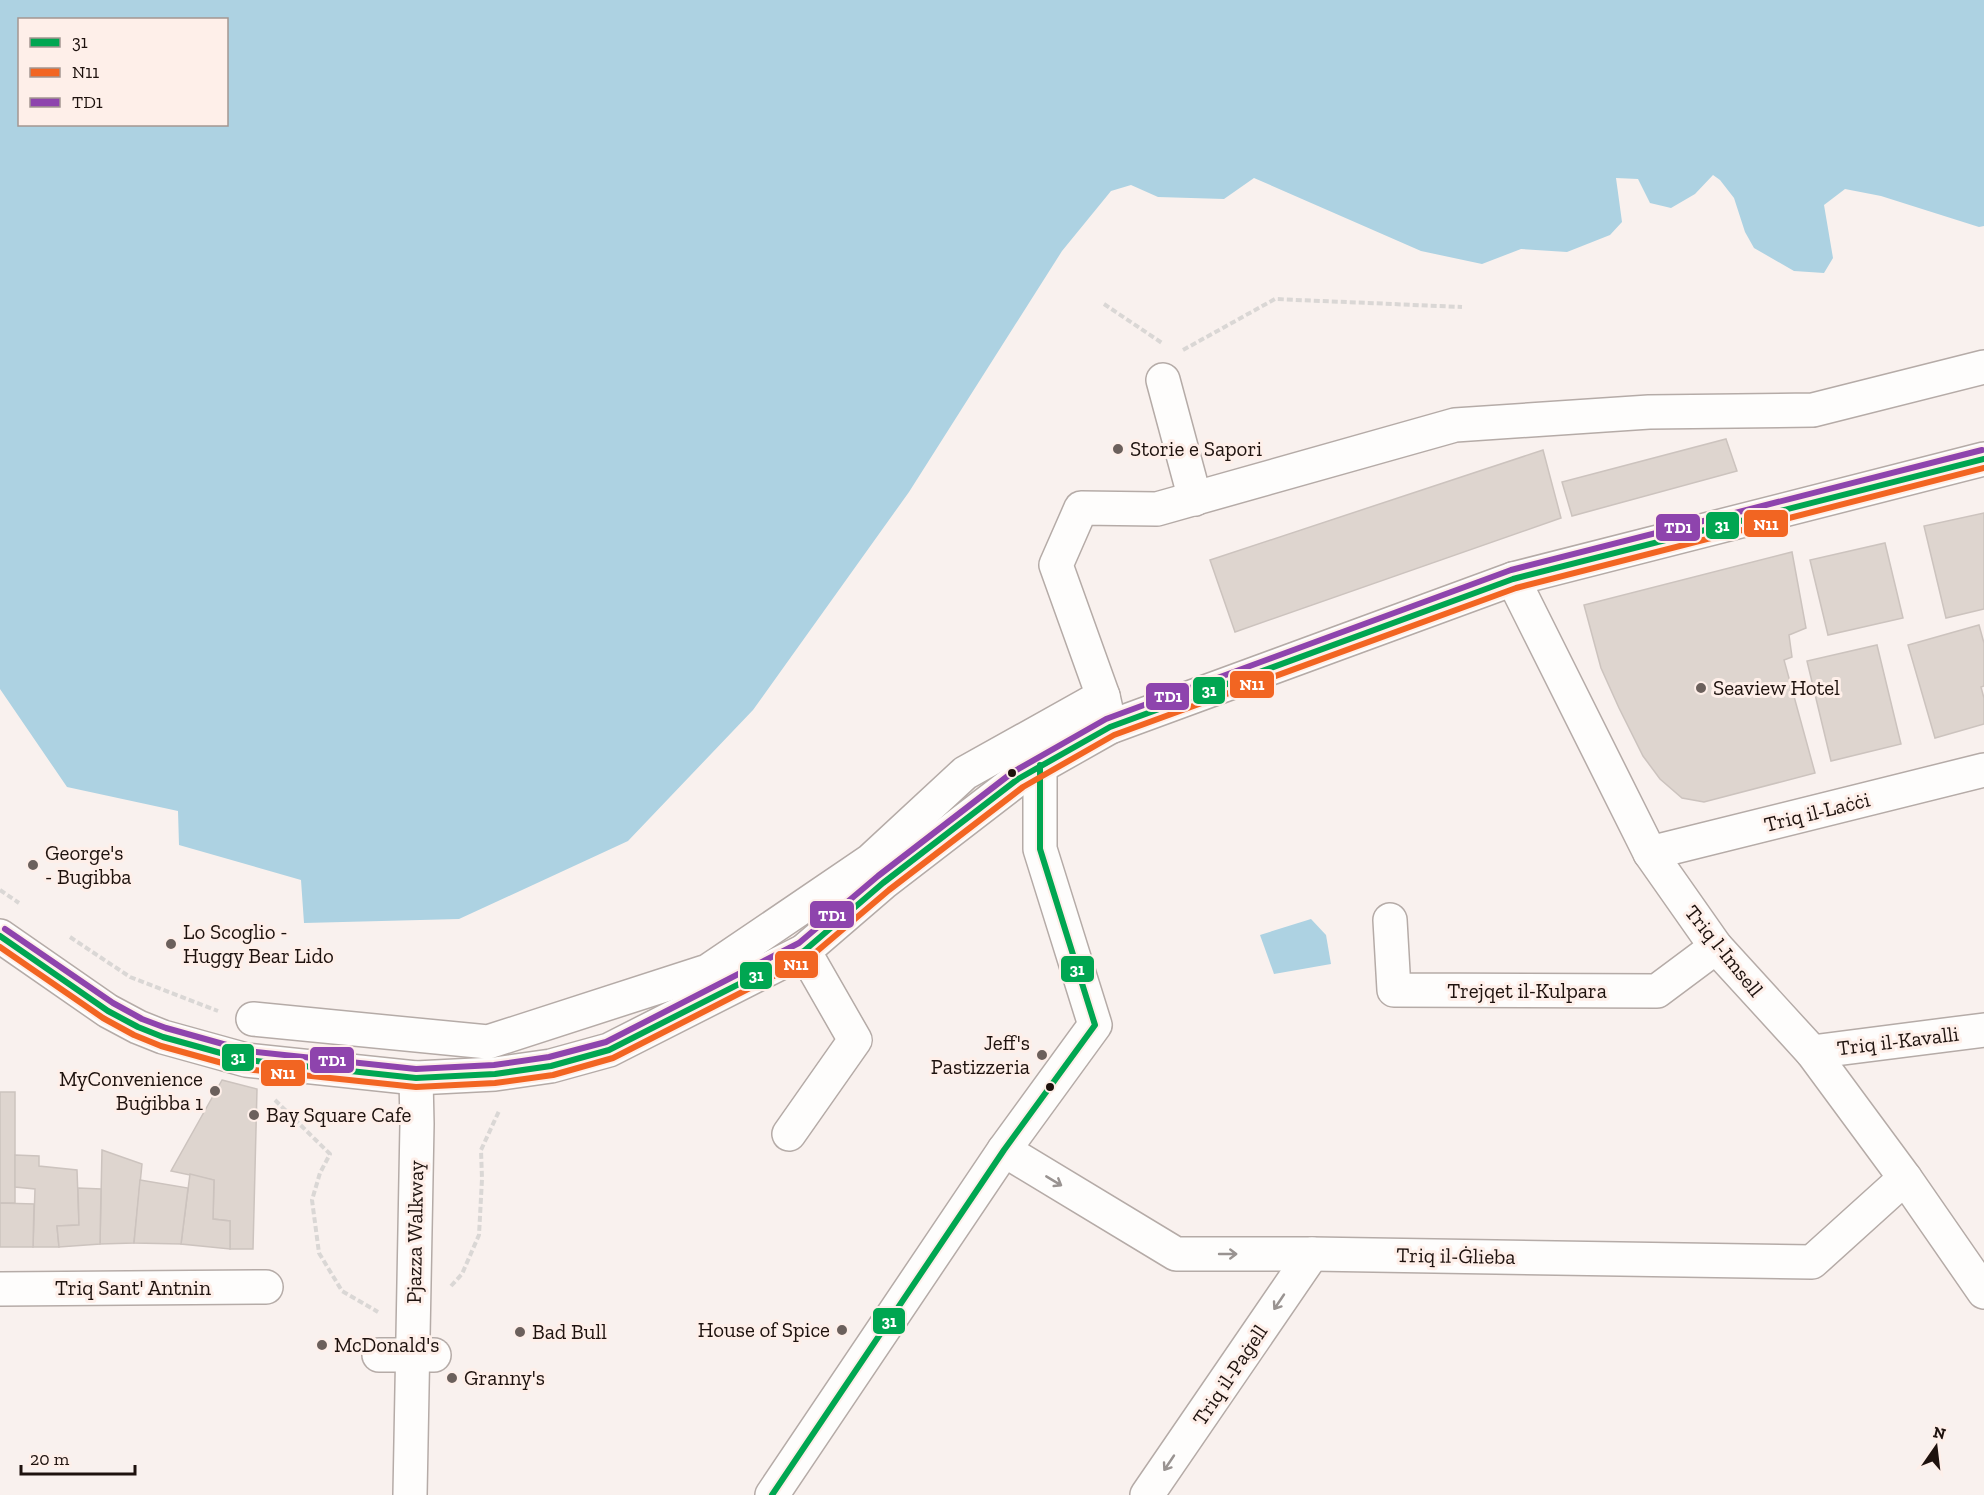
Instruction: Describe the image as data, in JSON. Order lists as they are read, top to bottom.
{
  "streets": {
    "street": [
      "Triq il-Laċċi",
      "Triq l-Imsell",
      "Trejqet il-Kulpara",
      "Triq il-Kavalli",
      "Pjazza Walkway",
      "Triq il-Ġlieba",
      "Triq Sant' Antnin",
      "Triq il-Paġell"
    ]
  },
  "crossings": [
    ["Triq il-Laċċi", "Triq l-Imsell"],
    ["Triq l-Imsell", "Trejqet il-Kulpara"],
    ["Triq l-Imsell", "Triq il-Kavalli"],
    ["Triq l-Imsell", "Triq il-Ġlieba"],
    ["Triq il-Ġlieba", "Triq il-Paġell"]
  ],
  "one_way": ["Triq il-Paġell"],
  "places": [
    "Storie e Sapori",
    "Seaview Hotel",
    "George's - Bugibba",
    "Lo Scoglio - Huggy Bear Lido",
    "Jeff's Pastizzeria",
    "MyConvenience Buġibba 1",
    "Bay Square Cafe",
    "House of Spice",
    "Bad Bull",
    "McDonald's",
    "Granny's"
  ],
  "lines": ["transit line TD1", "transit line 31", "transit line N11"],
  "legend": ["31", "N11", "TD1"],
  "scale_bar": "20 m",
  "north": "top"
}
